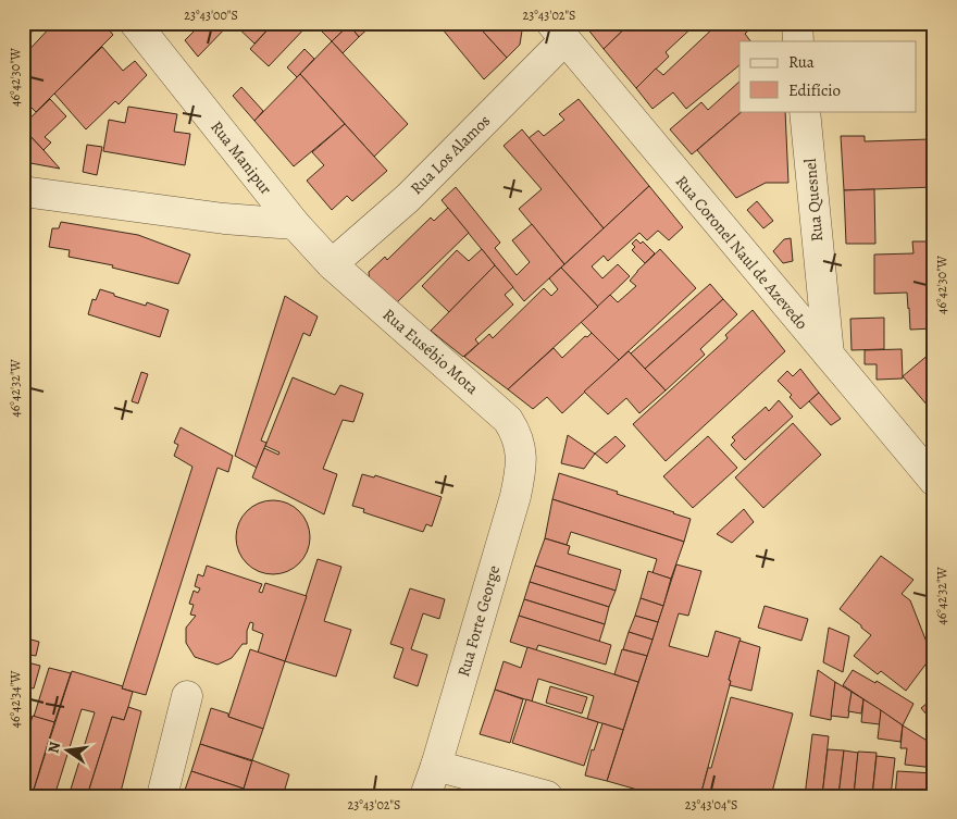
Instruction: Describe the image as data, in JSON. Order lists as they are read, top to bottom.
{
  "streets": {
    "street": [
      "Rua Los Alamos",
      "Rua Manipur",
      "Rua Quesnel",
      "Rua Coronel Naul de Azevedo",
      "Rua Eusébio Mota",
      "Rua Forte George"
    ]
  },
  "crossings": [
    ["Rua Los Alamos", "Rua Manipur"],
    ["Rua Los Alamos", "Rua Coronel Naul de Azevedo"],
    ["Rua Los Alamos", "Rua Eusébio Mota"],
    ["Rua Manipur", "Rua Eusébio Mota"],
    ["Rua Quesnel", "Rua Coronel Naul de Azevedo"],
    ["Rua Eusébio Mota", "Rua Forte George"]
  ],
  "legend": ["Rua", "Edifício"],
  "north": "left",
  "coordinates": [
    "23°43'00\"S",
    "23°43'02\"S",
    "46°42'30\"W",
    "46°42'32\"W",
    "46°42'34\"W",
    "23°43'04\"S"
  ]
}
